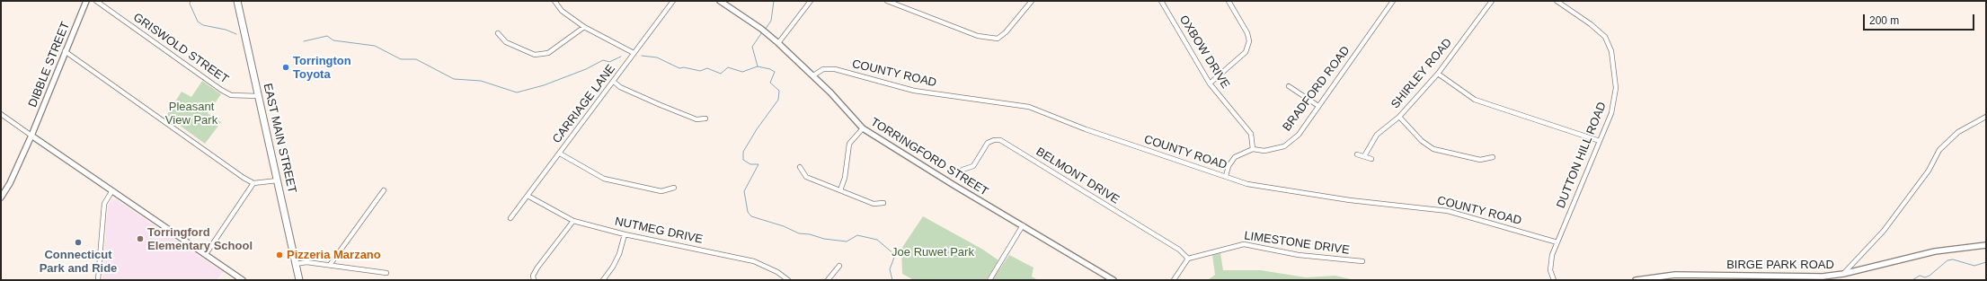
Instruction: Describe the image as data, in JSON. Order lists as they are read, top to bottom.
{
  "streets": {
    "highway": ["EAST MAIN STREET"],
    "main road": ["DIBBLE STREET", "TORRINGFORD STREET", "BIRGE PARK ROAD"],
    "street": [
      "GRISWOLD STREET",
      "OXBOW DRIVE",
      "COUNTY ROAD",
      "SHIRLEY ROAD",
      "BRADFORD ROAD",
      "CARRIAGE LANE",
      "DUTTON HILL ROAD",
      "BELMONT DRIVE",
      "NUTMEG DRIVE",
      "LIMESTONE DRIVE"
    ]
  },
  "crossings": [
    ["GRISWOLD STREET", "EAST MAIN STREET"],
    ["OXBOW DRIVE", "BRADFORD ROAD"],
    ["COUNTY ROAD", "BRADFORD ROAD"],
    ["COUNTY ROAD", "DUTTON HILL ROAD"],
    ["COUNTY ROAD", "TORRINGFORD STREET"],
    ["CARRIAGE LANE", "NUTMEG DRIVE"],
    ["BELMONT DRIVE", "LIMESTONE DRIVE"]
  ],
  "parks": ["Pleasant View Park", "Joe Ruwet Park"],
  "places": [
    "Torrington Toyota",
    "Torringford Elementary School",
    "Connecticut Park and Ride",
    "Pizzeria Marzano"
  ],
  "scale_bar": "200 m"
}
